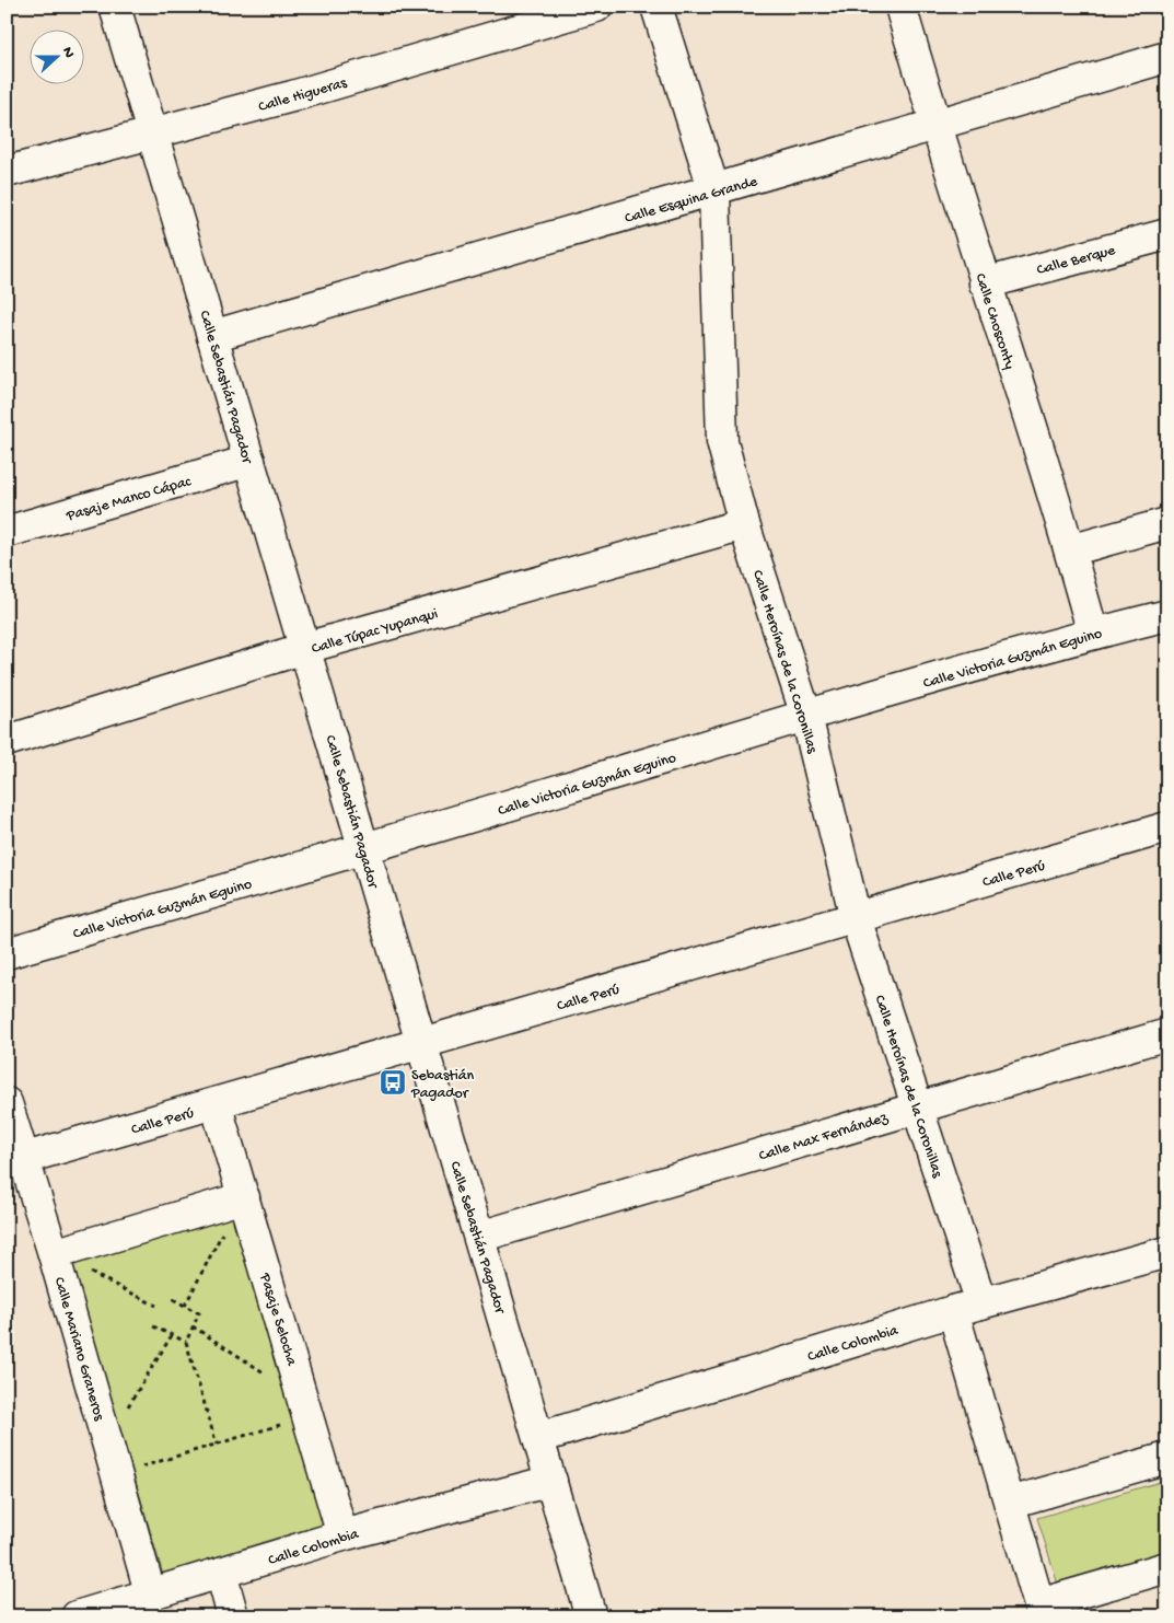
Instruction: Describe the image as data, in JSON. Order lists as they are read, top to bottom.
{
  "streets": {
    "street": [
      "Calle Higueras",
      "Calle Esquina Grande",
      "Calle Berque",
      "Calle Chosconty",
      "Calle Sebastián Pagador",
      "Pasaje Manco Cápac",
      "Calle Túpac Yupanqui",
      "Calle Victoria Guzmán Eguino",
      "Calle Heroínas de la Coronillas",
      "Calle Perú",
      "Calle Max Fernández",
      "Pasaje Selocha",
      "Calle Colombia",
      "Calle Mariano Graneros"
    ]
  },
  "crossings": [
    ["Calle Higueras", "Calle Sebastián Pagador"],
    ["Calle Esquina Grande", "Calle Chosconty"],
    ["Calle Esquina Grande", "Calle Sebastián Pagador"],
    ["Calle Esquina Grande", "Calle Heroínas de la Coronillas"],
    ["Calle Berque", "Calle Chosconty"],
    ["Calle Chosconty", "Calle Victoria Guzmán Eguino"],
    ["Calle Sebastián Pagador", "Pasaje Manco Cápac"],
    ["Calle Sebastián Pagador", "Calle Túpac Yupanqui"],
    ["Calle Sebastián Pagador", "Calle Victoria Guzmán Eguino"],
    ["Calle Sebastián Pagador", "Calle Perú"],
    ["Calle Sebastián Pagador", "Calle Max Fernández"],
    ["Calle Sebastián Pagador", "Calle Colombia"],
    ["Calle Túpac Yupanqui", "Calle Heroínas de la Coronillas"],
    ["Calle Victoria Guzmán Eguino", "Calle Heroínas de la Coronillas"],
    ["Calle Heroínas de la Coronillas", "Calle Perú"],
    ["Calle Heroínas de la Coronillas", "Calle Max Fernández"],
    ["Calle Heroínas de la Coronillas", "Calle Colombia"],
    ["Calle Perú", "Pasaje Selocha"],
    ["Calle Perú", "Calle Mariano Graneros"],
    ["Pasaje Selocha", "Calle Colombia"],
    ["Calle Colombia", "Calle Mariano Graneros"]
  ],
  "places": {
    "bus stop": ["Sebastián Pagador"]
  },
  "north": "right"
}
